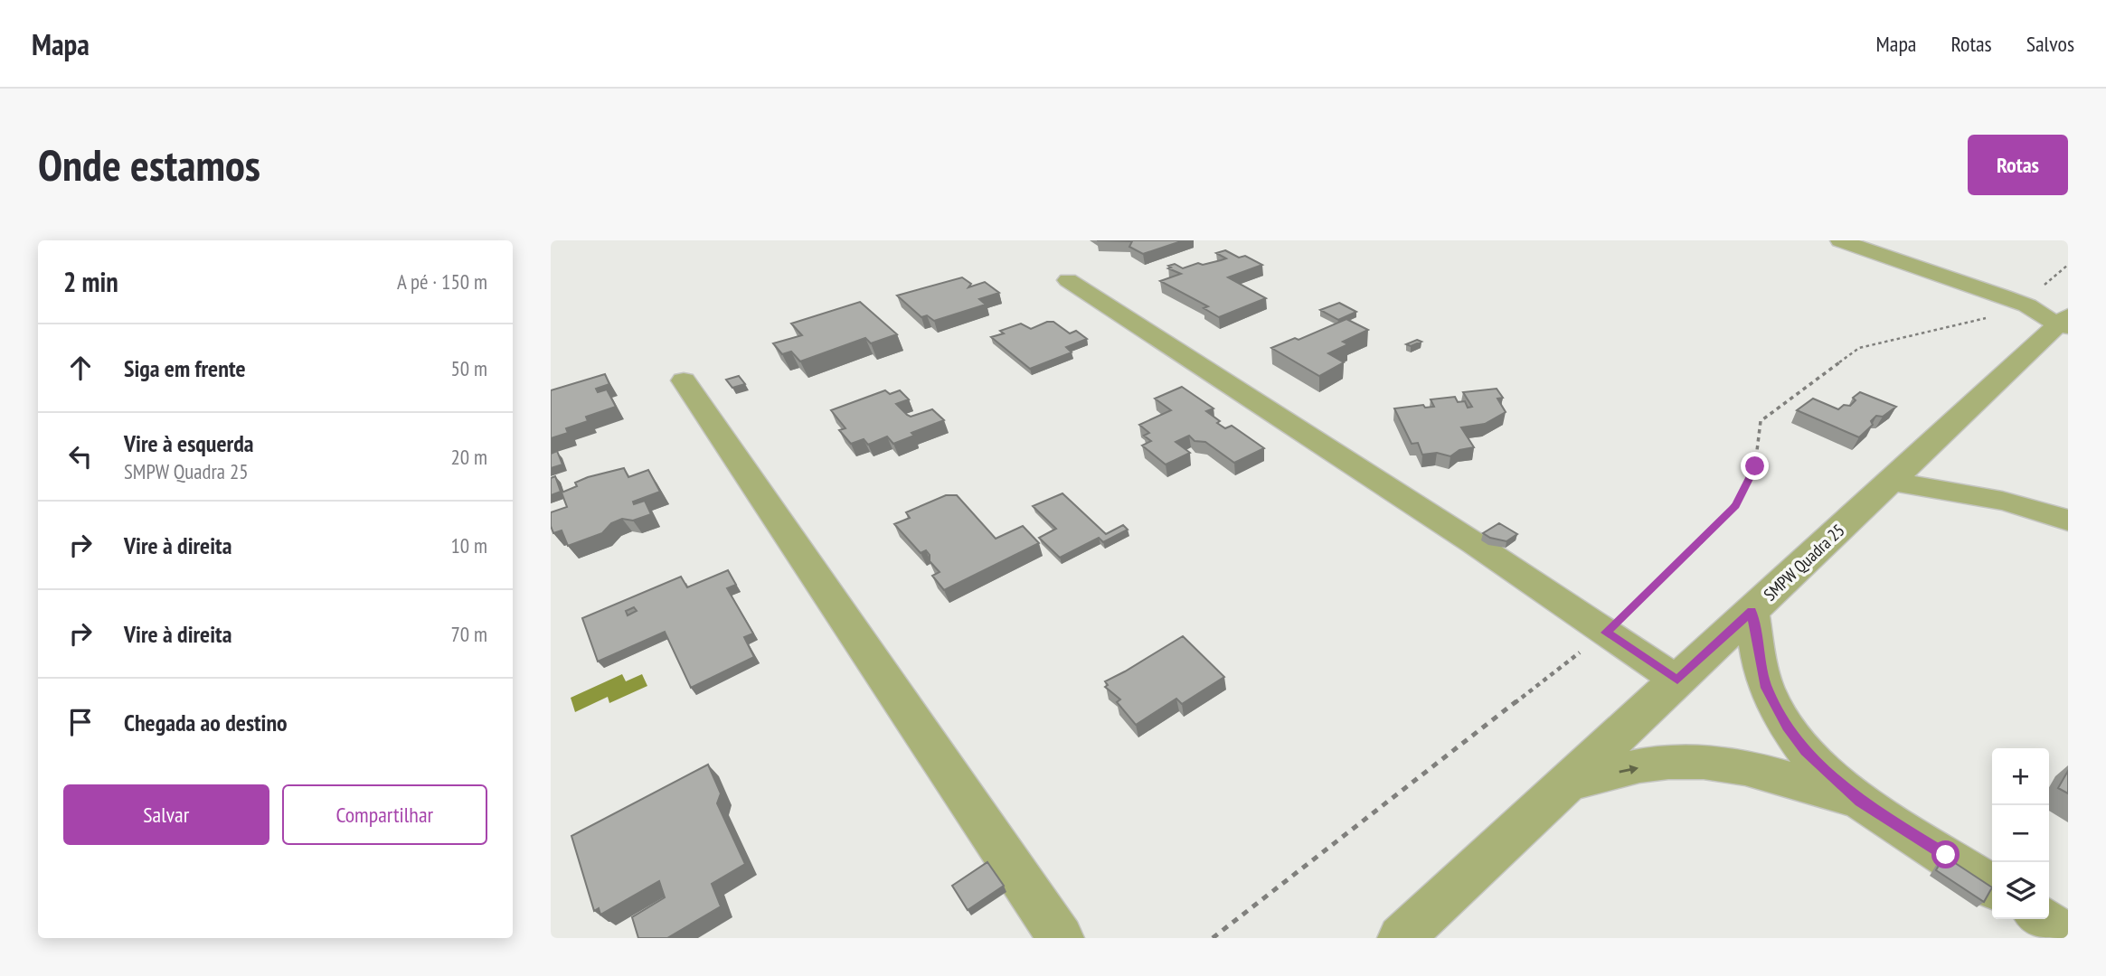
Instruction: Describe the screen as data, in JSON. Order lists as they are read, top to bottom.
{
  "streets": {
    "street": ["SMPW Quadra 25"]
  },
  "page": {
    "header": "Mapa",
    "nav": ["Mapa", "Rotas", "Salvos"],
    "buttons": [
      "Rotas",
      ["Salvar", "Compartilhar"]
    ],
    "title": "Onde estamos",
    "heading": ["2 min", "A pé · 150 m"],
    "list": [
      ["Siga em frente", "50 m"],
      ["Vire à esquerda", "SMPW Quadra 25", "20 m"],
      ["Vire à direita", "10 m"],
      ["Vire à direita", "70 m"],
      "Chegada ao destino"
    ],
    "map_buttons": ["+", "−"]
  }
}
